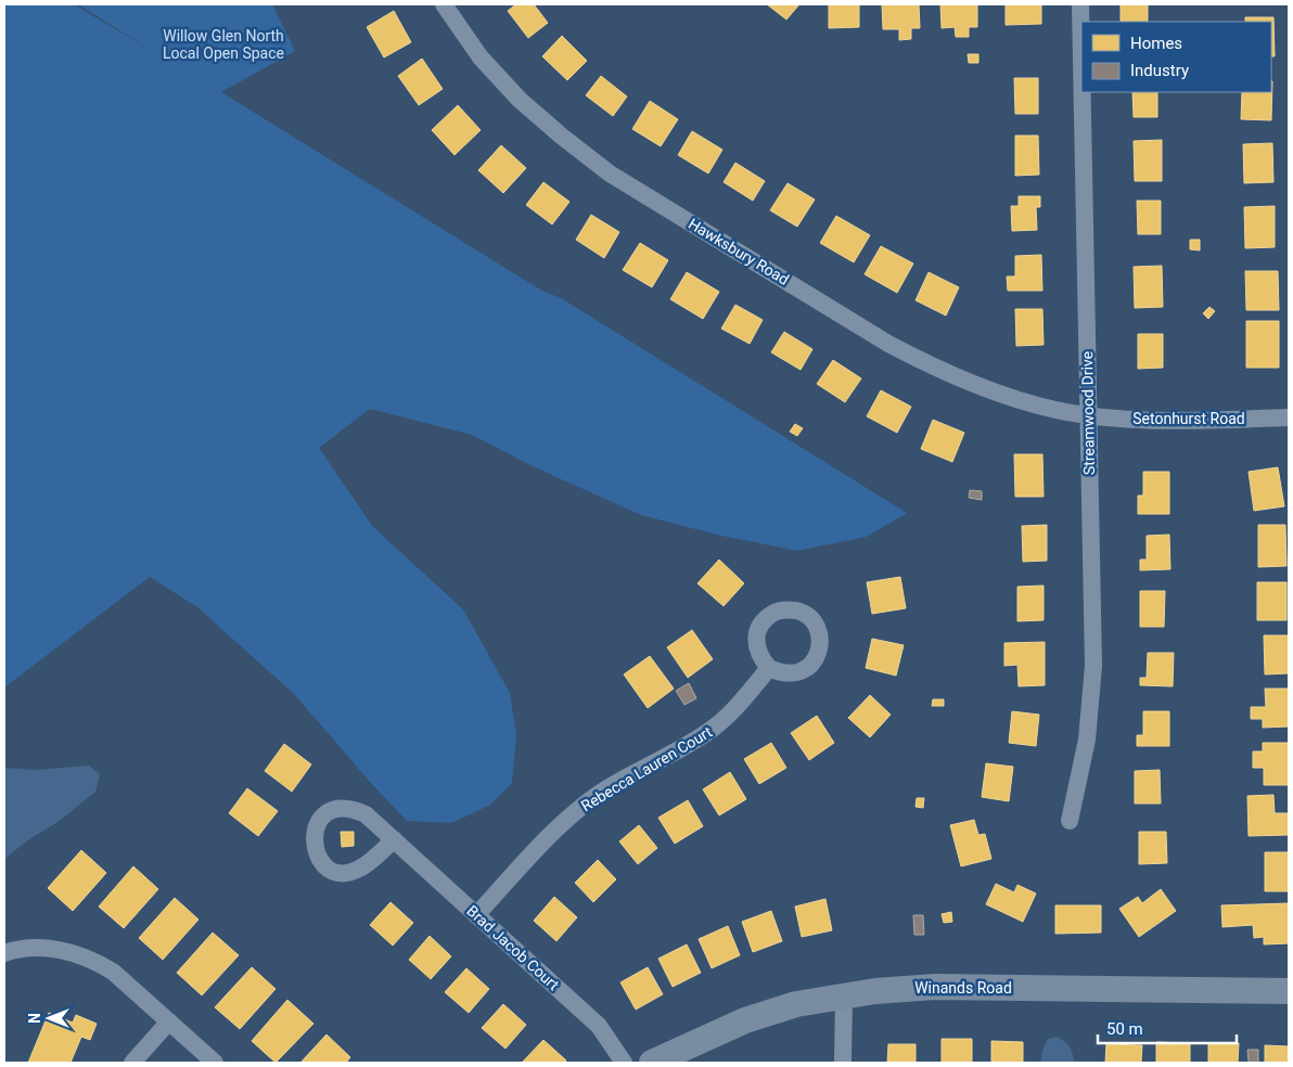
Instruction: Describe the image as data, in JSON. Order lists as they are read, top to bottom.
{
  "streets": {
    "street": [
      "Hawksbury Road",
      "Streamwood Drive",
      "Setonhurst Road",
      "Rebecca Lauren Court",
      "Brad Jacob Court",
      "Winands Road"
    ]
  },
  "crossings": [
    ["Hawksbury Road", "Streamwood Drive"],
    ["Hawksbury Road", "Setonhurst Road"],
    ["Streamwood Drive", "Setonhurst Road"],
    ["Rebecca Lauren Court", "Brad Jacob Court"]
  ],
  "parks": ["Willow Glen North Local Open Space"],
  "legend": ["Homes", "Industry"],
  "scale_bar": "50 m",
  "north": "left"
}
